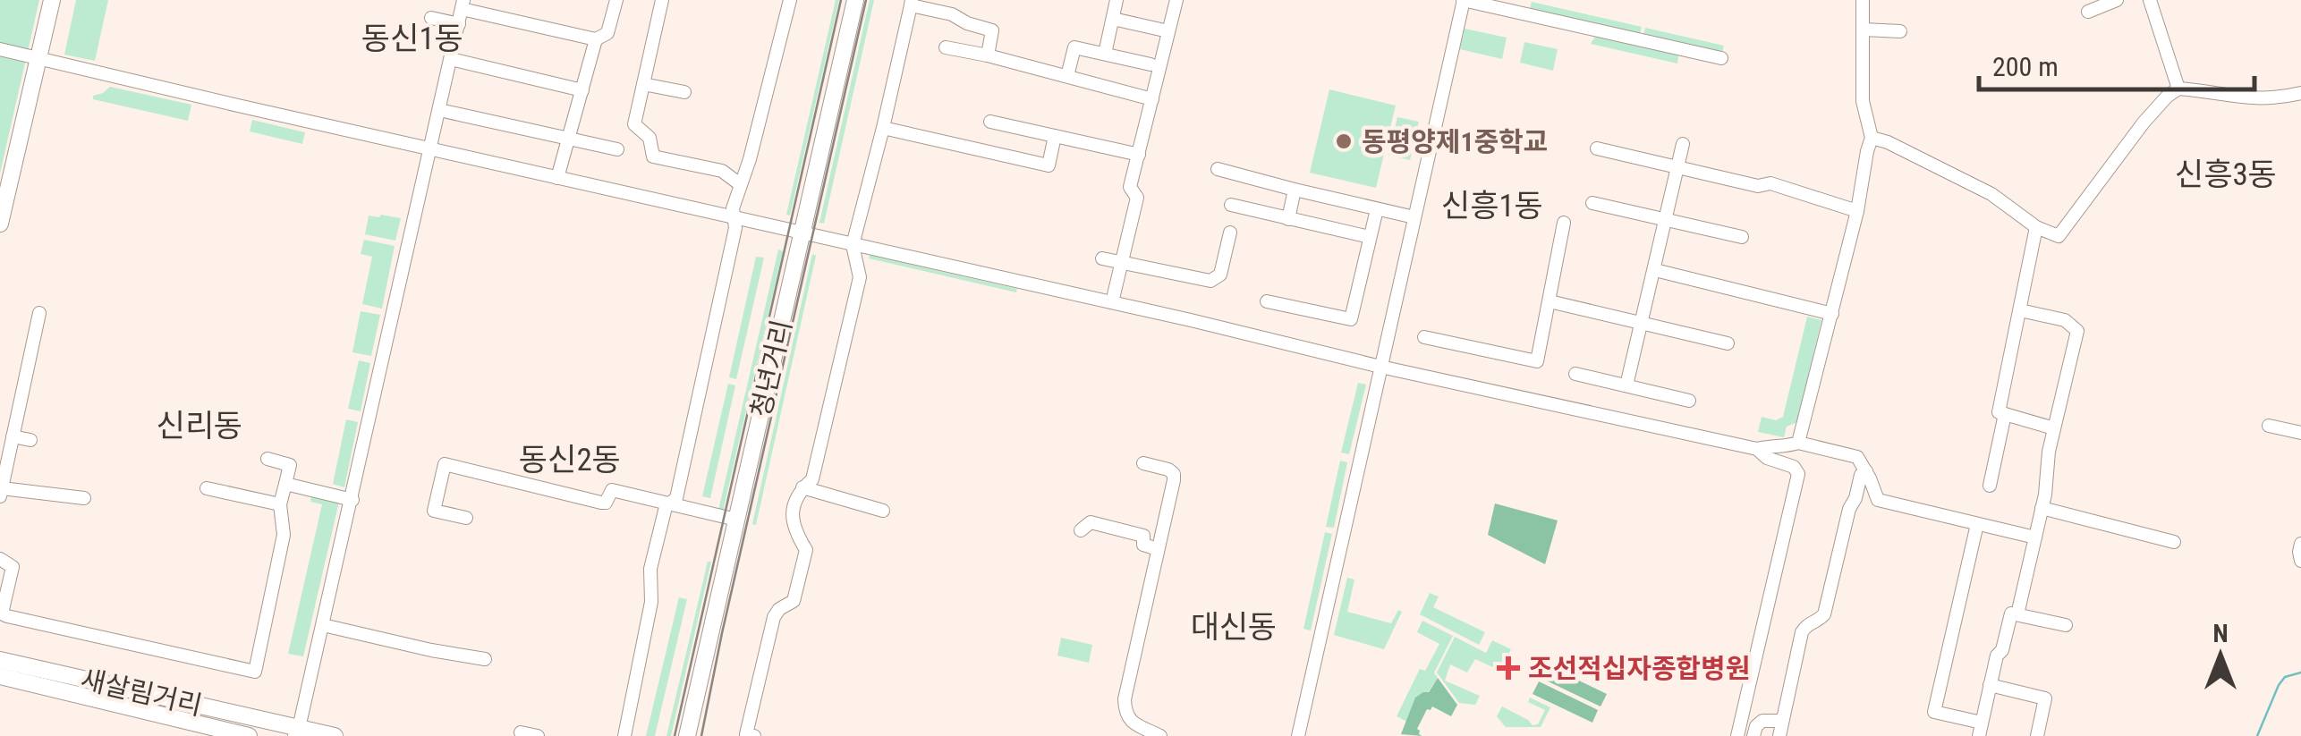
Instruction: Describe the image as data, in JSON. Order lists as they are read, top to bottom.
{
  "streets": {
    "main road": ["청년거리", "새살림거리"]
  },
  "districts": [
    "동신1동",
    "신흥3동",
    "신흥1동",
    "신리동",
    "동신2동",
    "대신동"
  ],
  "places": {
    "other": ["동평양제1중학교"],
    "health": ["조선적십자종합병원"]
  },
  "scale_bar": "200 m",
  "north": "top"
}
